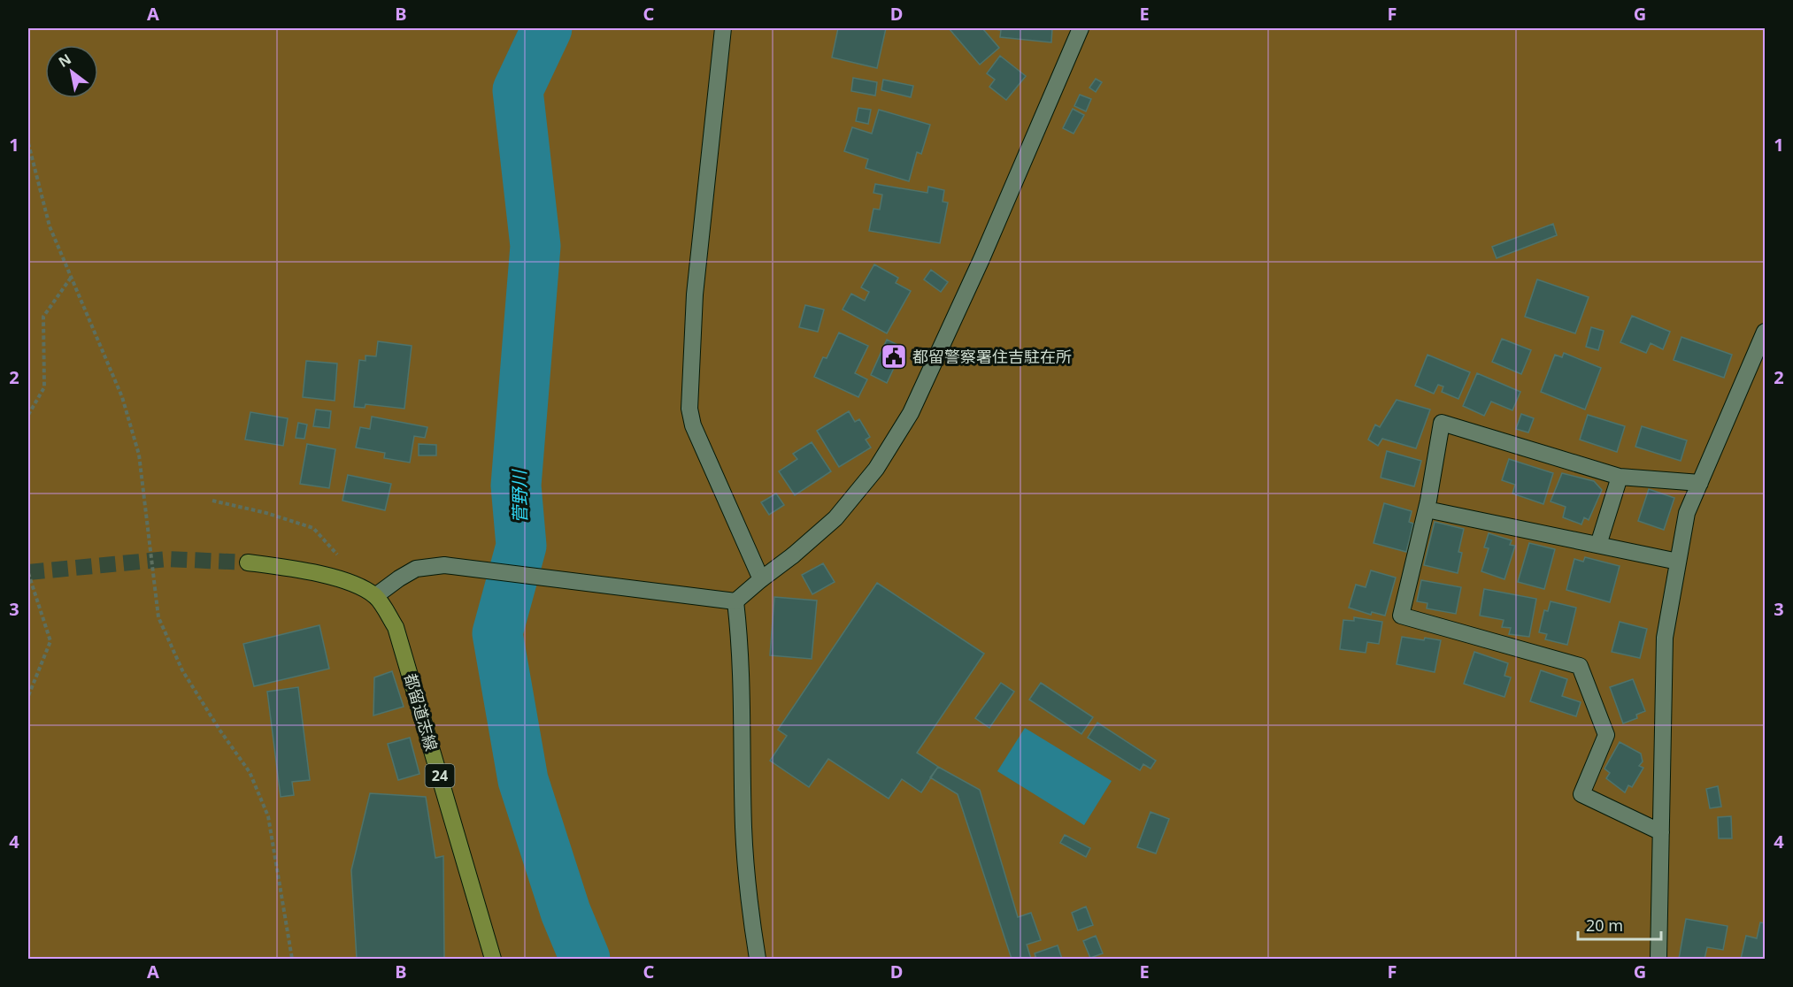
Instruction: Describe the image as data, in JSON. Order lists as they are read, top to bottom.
{
  "streets": {
    "main road": ["都留道志線", "24"]
  },
  "water": ["菅野川"],
  "places": {
    "public building": ["都留警察署住吉駐在所"]
  },
  "scale_bar": "20 m",
  "north": "top left",
  "grid": {
    "columns": [
      "A",
      "B",
      "C",
      "D",
      "E",
      "F",
      "G"
    ],
    "rows": [
      "1",
      "2",
      "3",
      "4"
    ]
  }
}
